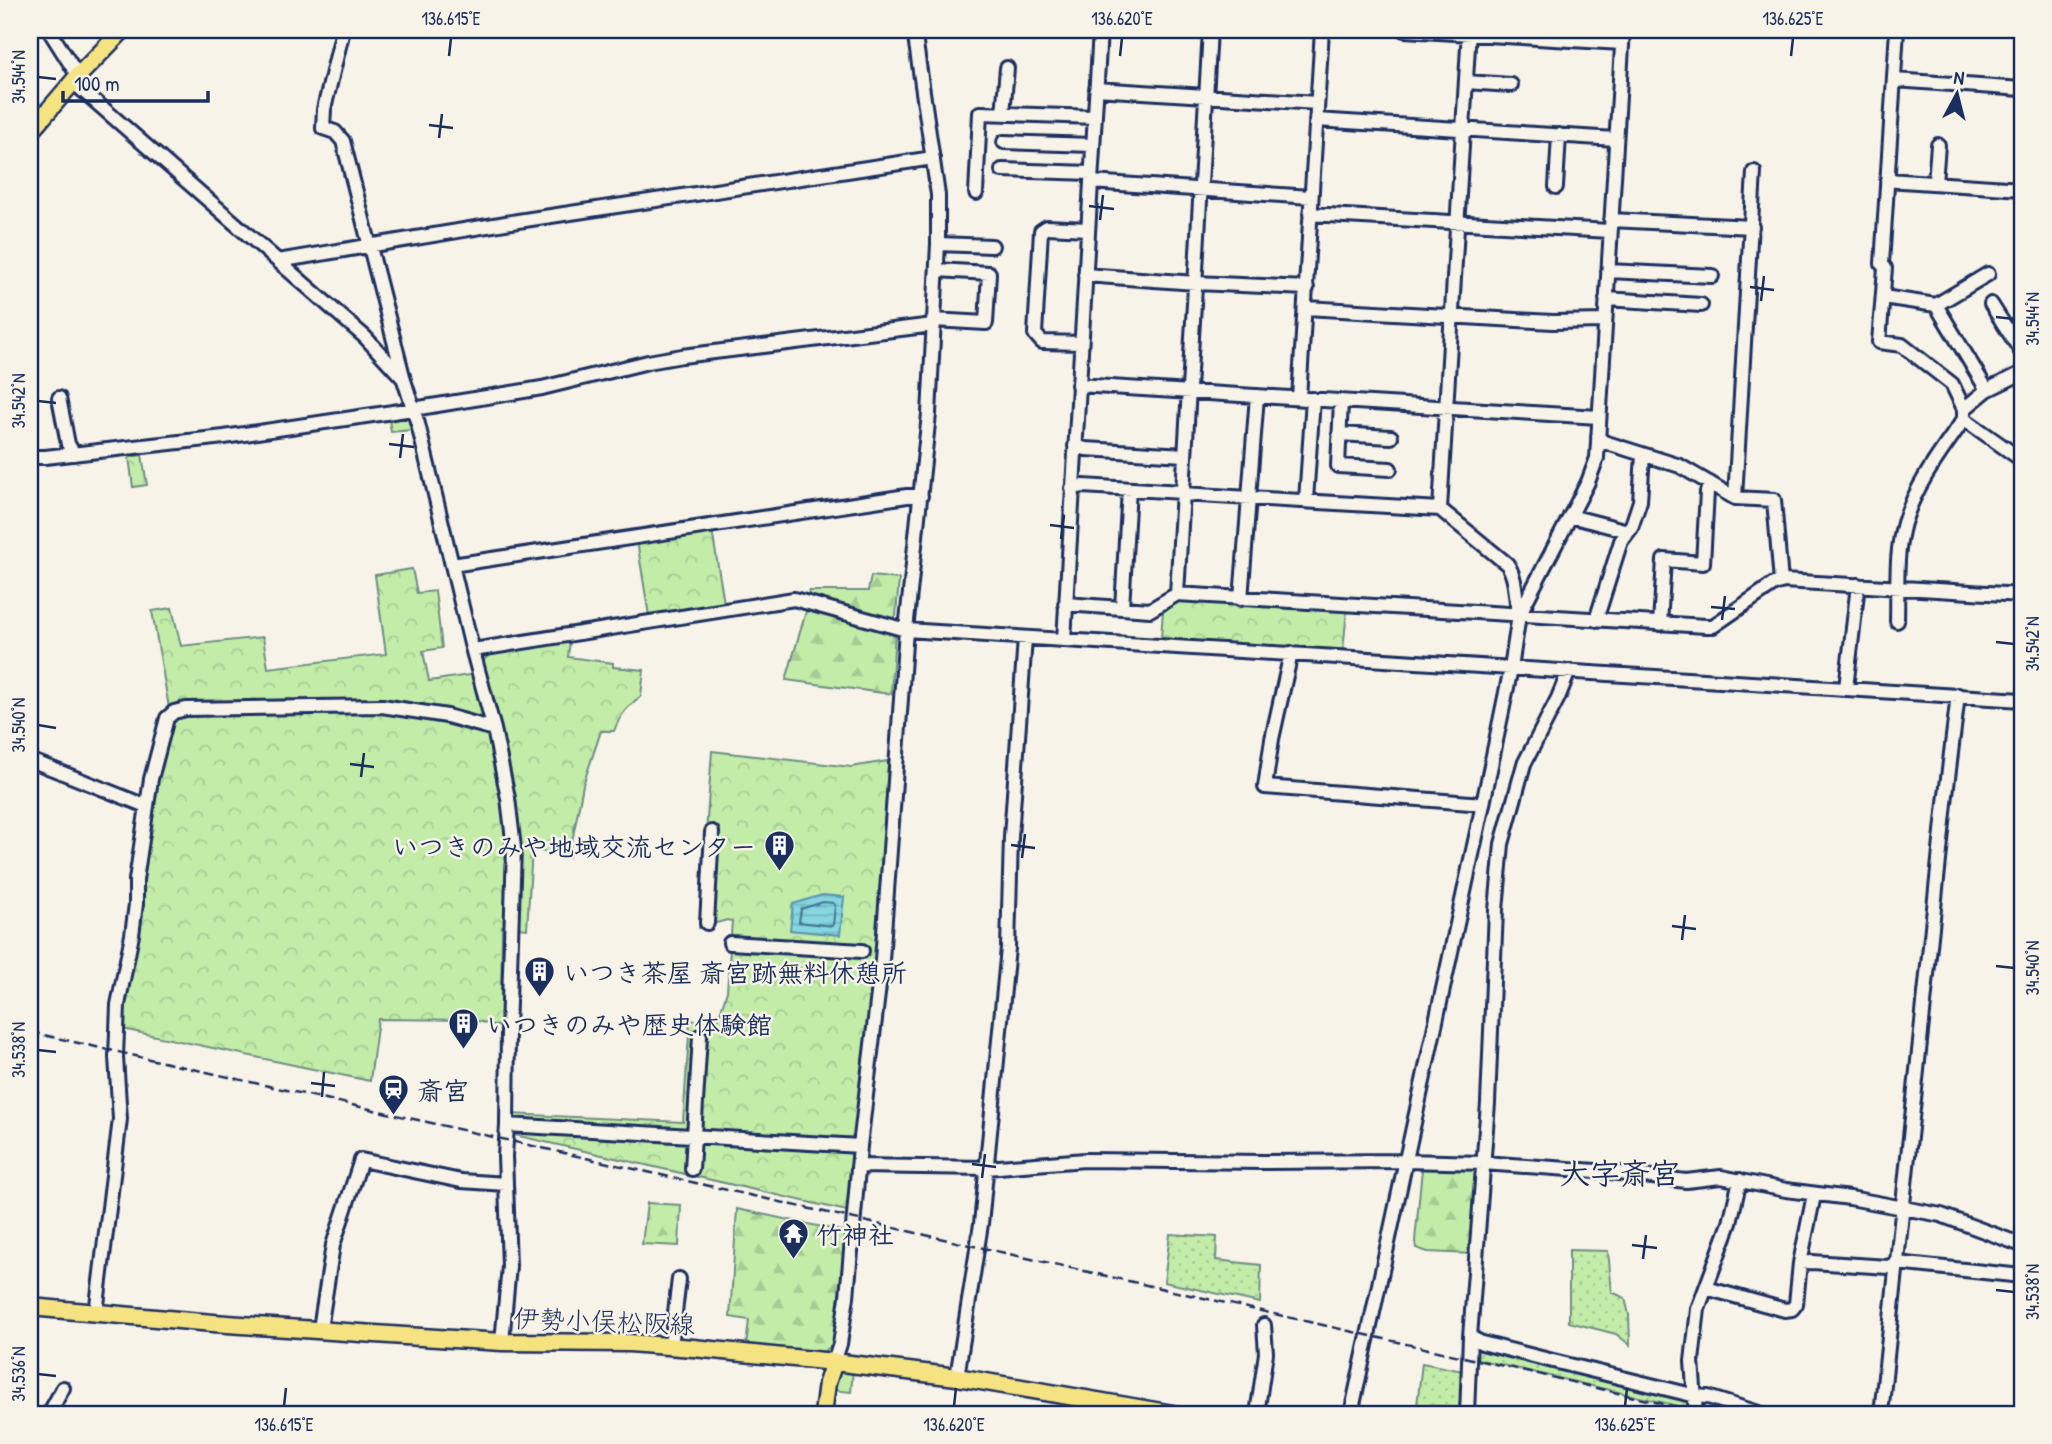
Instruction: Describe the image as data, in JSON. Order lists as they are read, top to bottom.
{
  "streets": {
    "main road": ["伊勢小俣松阪線"]
  },
  "districts": ["大字斎宮"],
  "places": {
    "building": ["いつきのみや地域交流センター", "いつき茶屋 斎宮跡無料休憩所", "いつきのみや歴史体験館"],
    "station": ["斎宮"],
    "temple": ["竹神社"]
  },
  "scale_bar": "100 m",
  "north": "top",
  "coordinates": [
    "136.615°E",
    "136.620°E",
    "136.625°E",
    "34.544°N",
    "34.542°N",
    "34.540°N",
    "34.538°N",
    "34.536°N"
  ]
}
